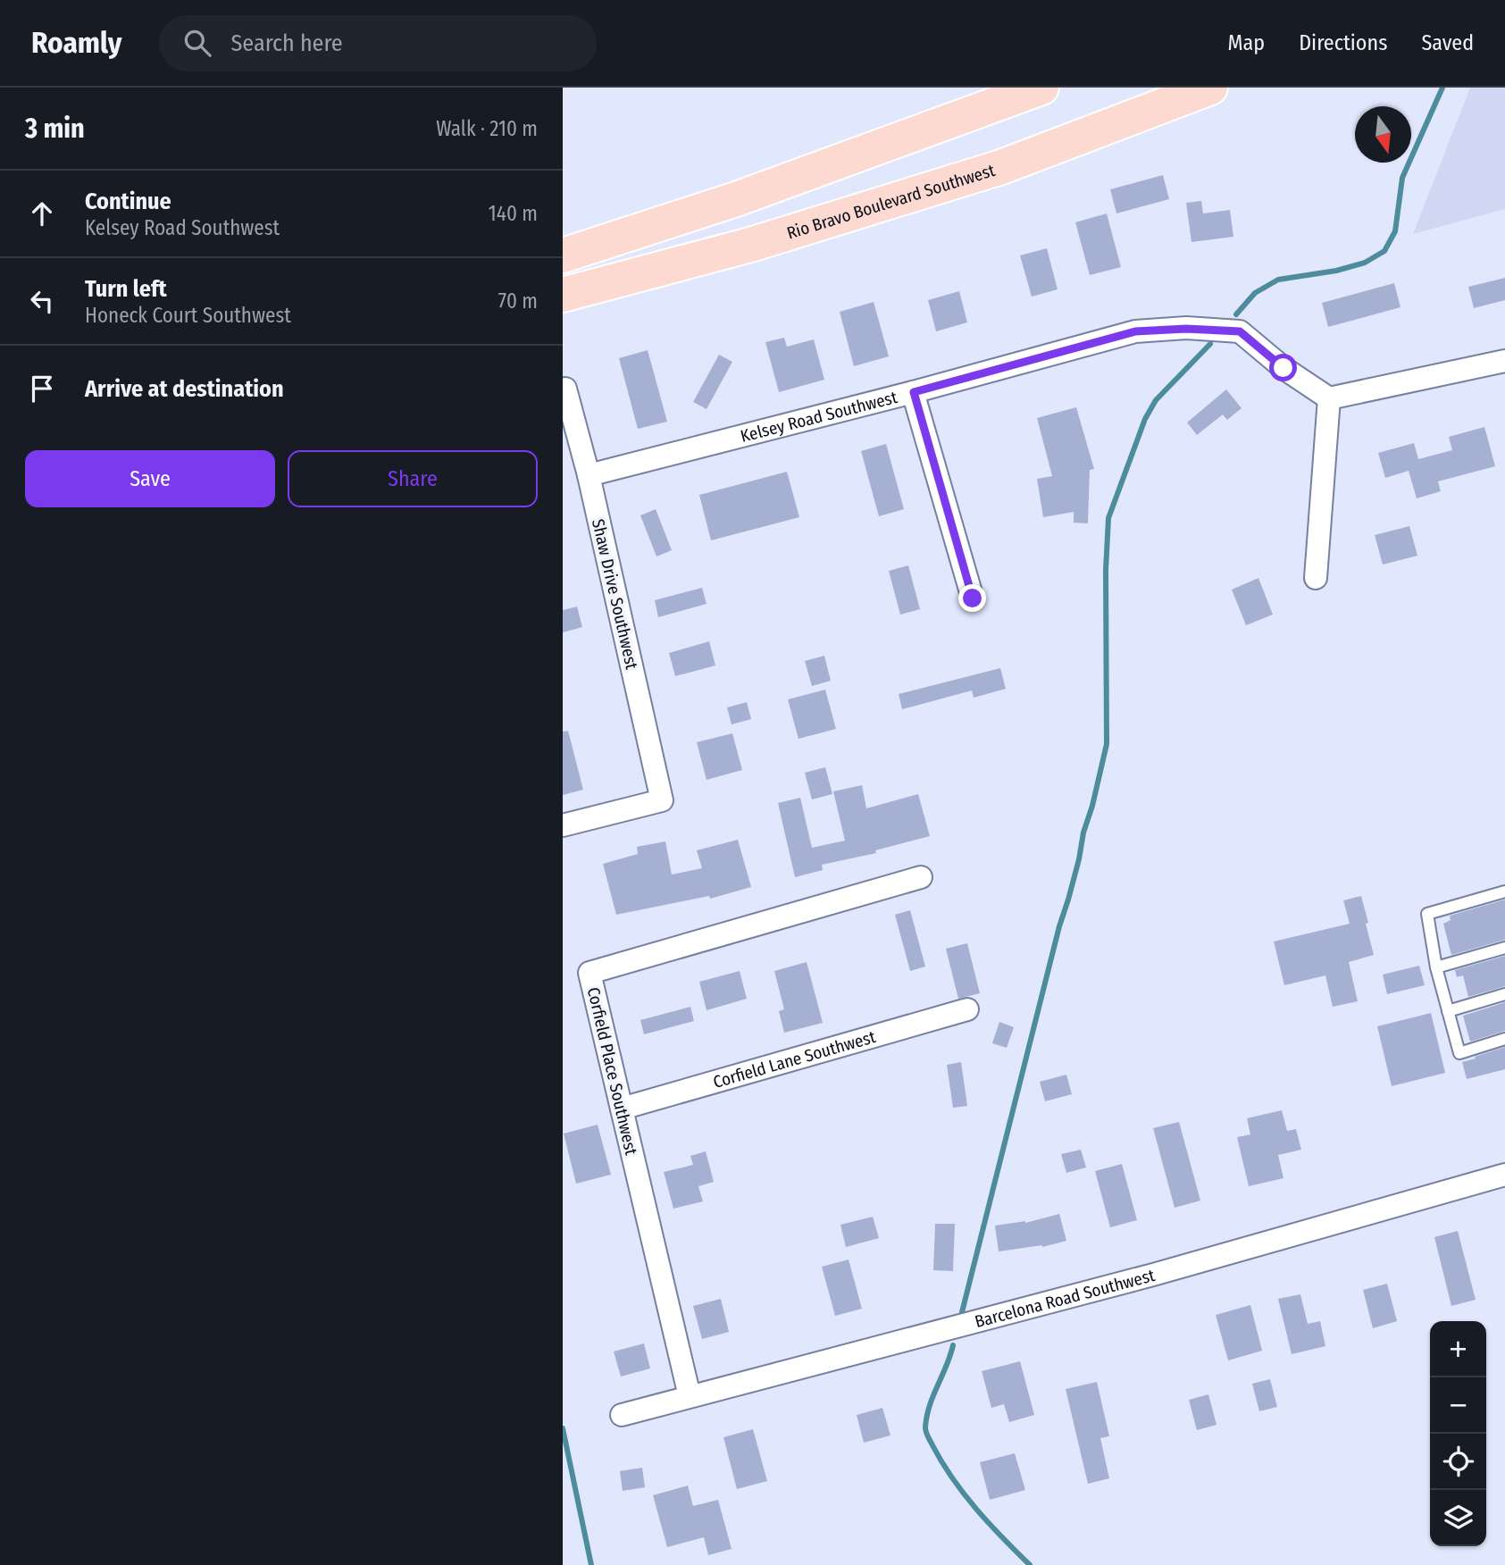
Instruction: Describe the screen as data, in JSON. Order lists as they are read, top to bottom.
{
  "streets": {
    "main road": ["Rio Bravo Boulevard Southwest"],
    "street": [
      "Kelsey Road Southwest",
      "Shaw Drive Southwest",
      "Corfield Lane Southwest",
      "Corfield Place Southwest",
      "Barcelona Road Southwest"
    ]
  },
  "crossings": [
    ["Kelsey Road Southwest", "Shaw Drive Southwest"],
    ["Corfield Lane Southwest", "Corfield Place Southwest"],
    ["Corfield Place Southwest", "Barcelona Road Southwest"]
  ],
  "north": "bottom",
  "page": {
    "header": "Roamly",
    "search": "Search here",
    "nav": ["Map", "Directions", "Saved"],
    "heading": ["3 min", "Walk · 210 m"],
    "list": [
      ["Continue", "Kelsey Road Southwest", "140 m"],
      ["Turn left", "Honeck Court Southwest", "70 m"],
      "Arrive at destination"
    ],
    "buttons": ["Save", "Share"],
    "map_buttons": ["+", "−"]
  }
}
